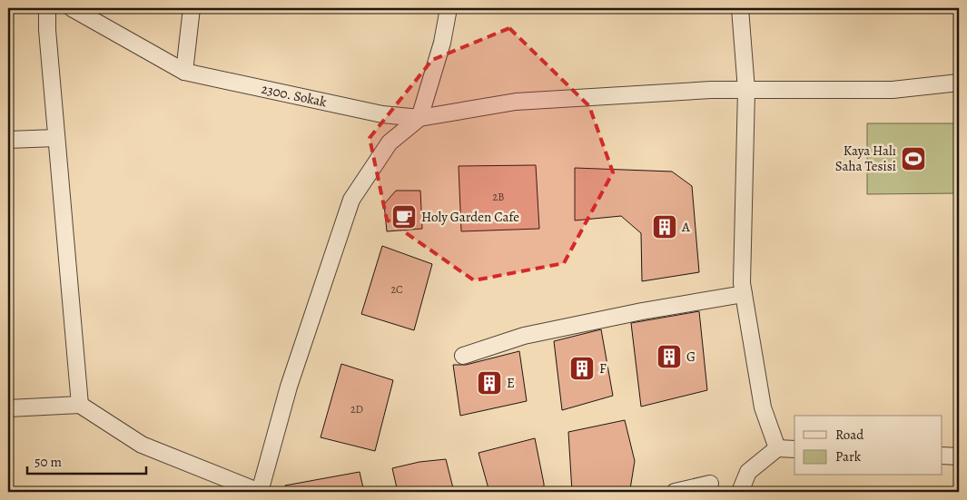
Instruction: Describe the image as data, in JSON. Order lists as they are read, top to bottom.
{
  "streets": {
    "street": ["2300. Sokak"]
  },
  "places": {
    "sports": ["Kaya Halı Saha Tesisi"],
    "cafe": ["Holy Garden Cafe"],
    "building": [
      "A",
      "G",
      "F",
      "E"
    ]
  },
  "house_numbers": ["2B", "2C", "2D"],
  "legend": ["Road", "Park"],
  "scale_bar": "50 m"
}
